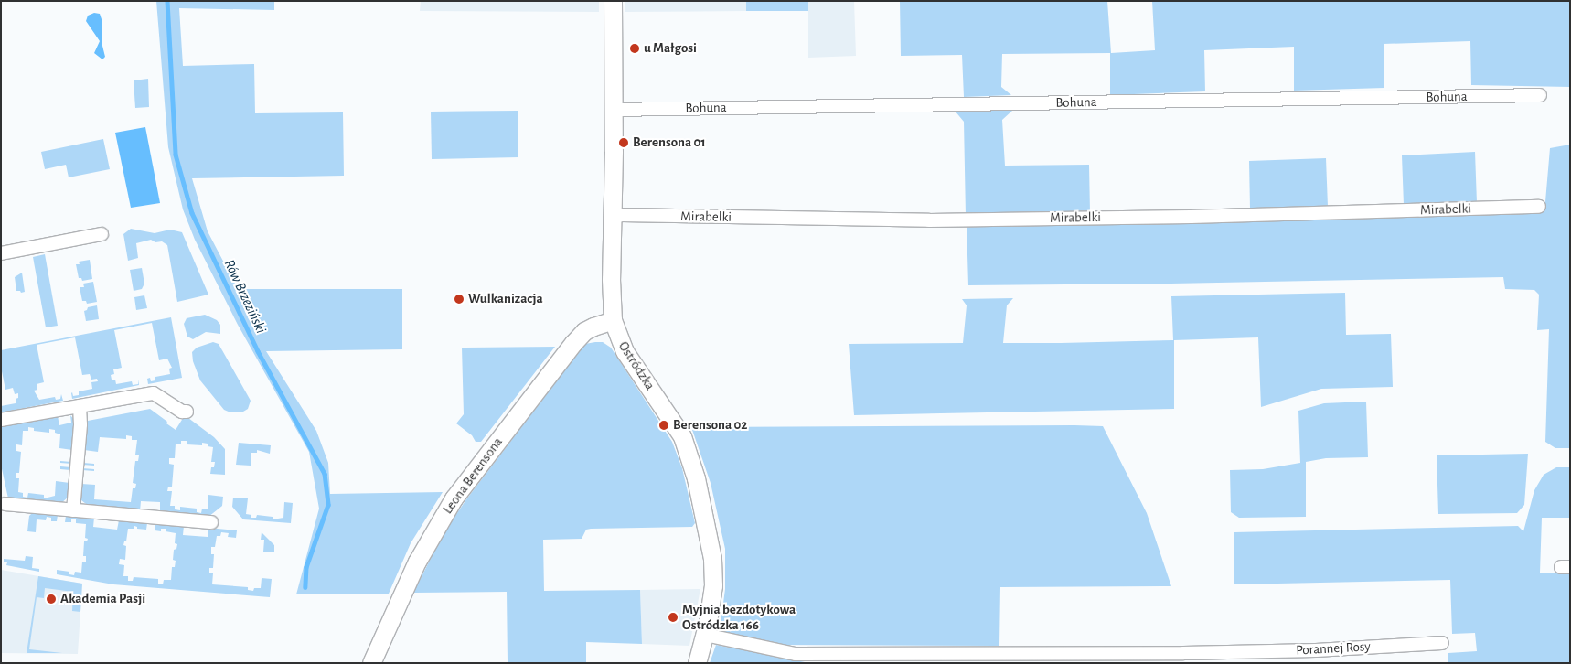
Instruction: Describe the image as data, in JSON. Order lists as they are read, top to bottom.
{
  "streets": {
    "street": [
      "Bohuna",
      "Mirabelki",
      "Ostródzka",
      "Leona Berensona",
      "Porannej Rosy"
    ]
  },
  "crossings": [
    ["Bohuna", "Ostródzka"],
    ["Mirabelki", "Ostródzka"],
    ["Ostródzka", "Leona Berensona"],
    ["Ostródzka", "Porannej Rosy"]
  ],
  "water": ["Rów Brzeziński"],
  "places": [
    "u Małgosi",
    "Berensona 01",
    "Wulkanizacja",
    "Berensona 02",
    "Akademia Pasji",
    "Myjnia bezdotykowa Ostródzka 166"
  ]
}
